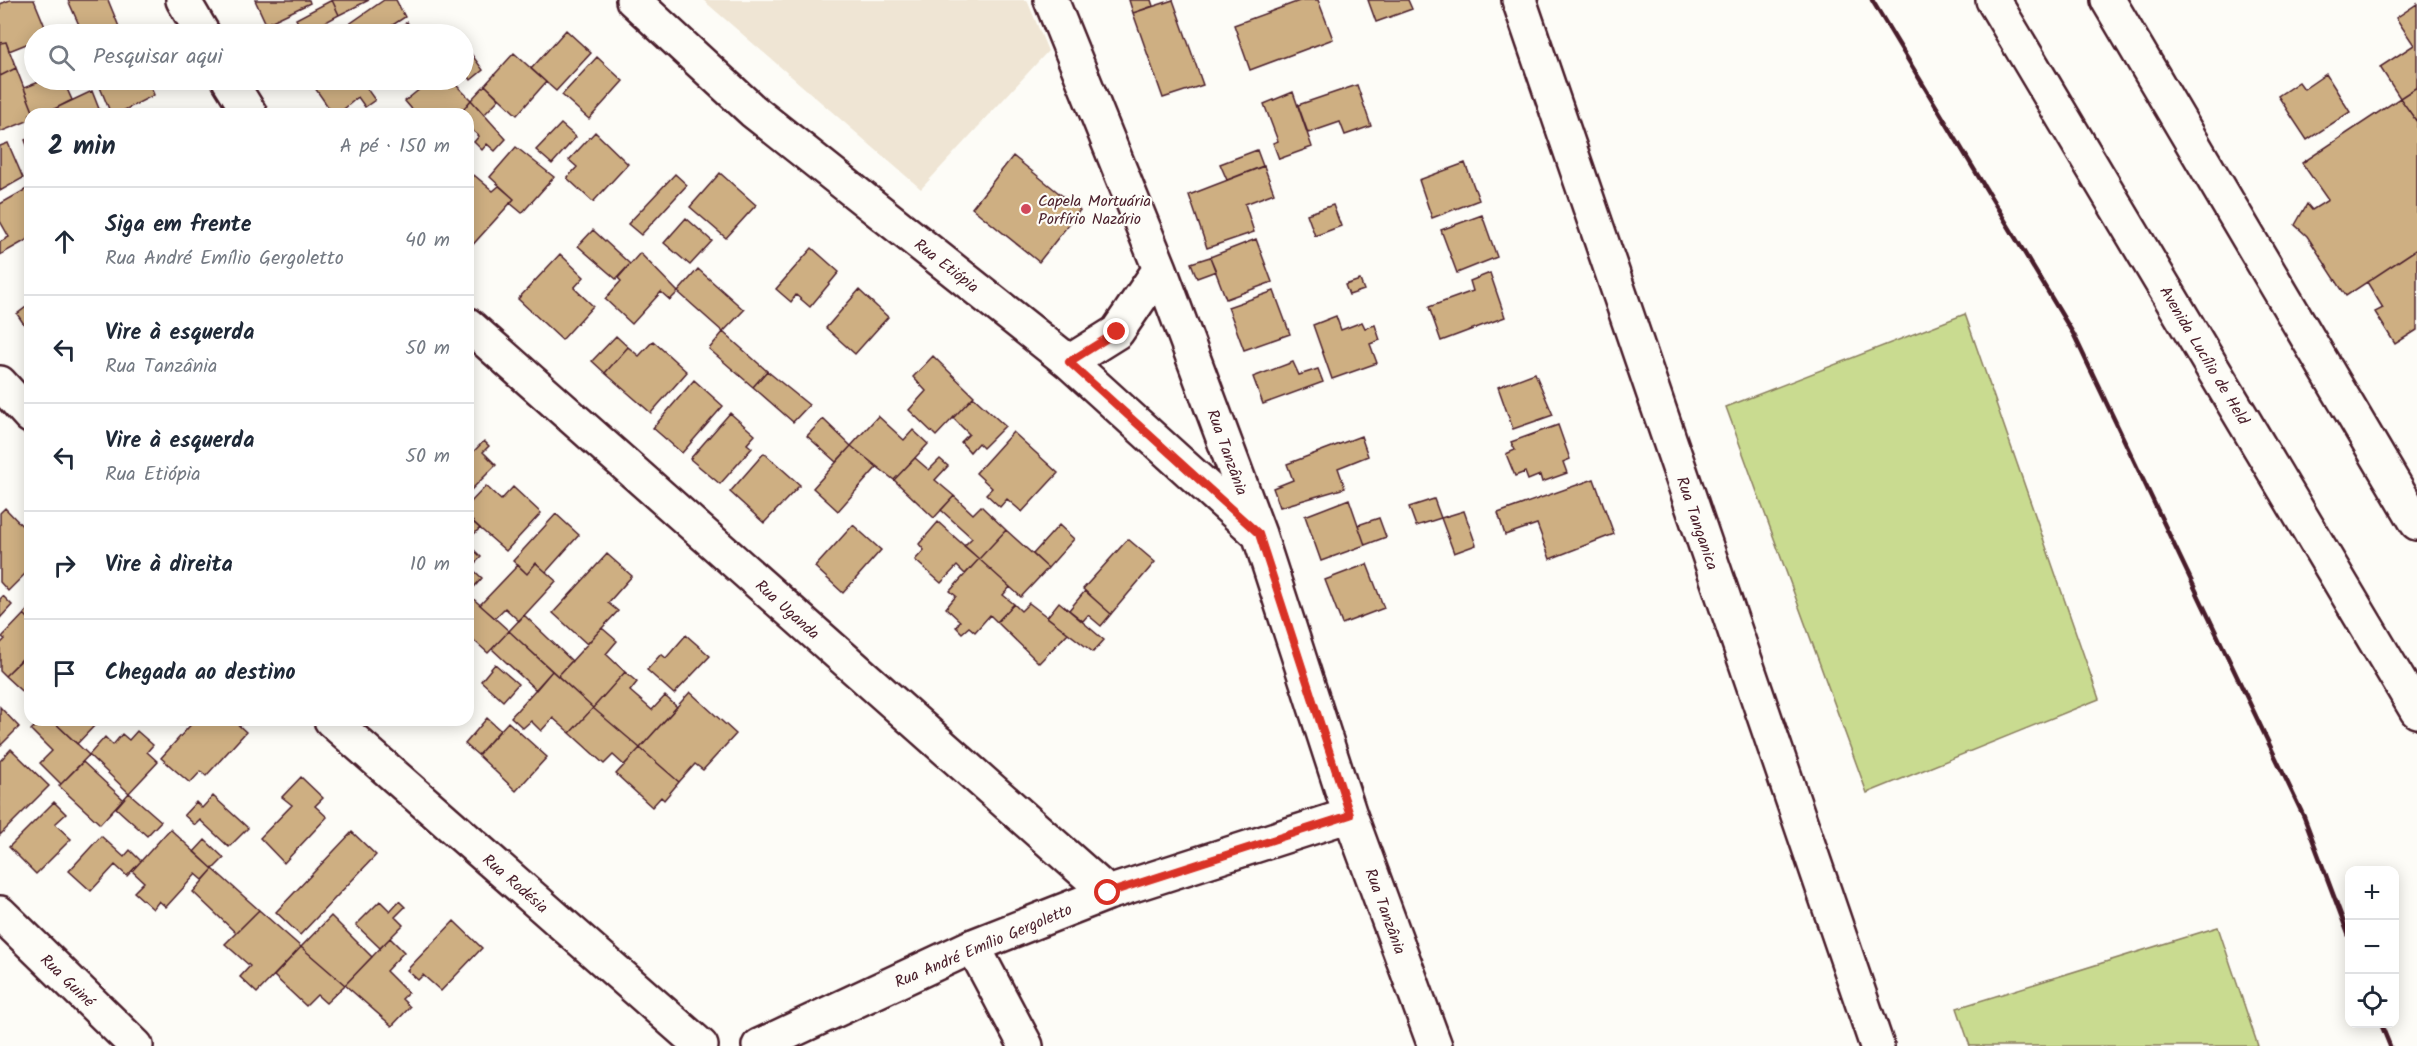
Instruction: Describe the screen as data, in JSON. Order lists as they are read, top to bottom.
{
  "streets": {
    "street": [
      "Rua Etiópia",
      "Avenida Lucílio de Held",
      "Rua Tanzânia",
      "Rua Tanganica",
      "Rua Uganda",
      "Rua Rodésia",
      "Rua André Emílio Gergoletto",
      "Rua Guiné"
    ]
  },
  "crossings": [
    ["Rua Etiópia", "Rua Tanzânia"],
    ["Rua Tanzânia", "Rua André Emílio Gergoletto"],
    ["Rua Uganda", "Rua André Emílio Gergoletto"]
  ],
  "places": ["Capela Mortuária Porfírio Nazário"],
  "page": {
    "search": "Pesquisar aqui",
    "heading": ["2 min", "A pé · 150 m"],
    "list": [
      ["Siga em frente", "Rua André Emílio Gergoletto", "40 m"],
      ["Vire à esquerda", "Rua Tanzânia", "50 m"],
      ["Vire à esquerda", "Rua Etiópia", "50 m"],
      ["Vire à direita", "10 m"],
      "Chegada ao destino"
    ],
    "map_buttons": ["+", "−"]
  }
}
